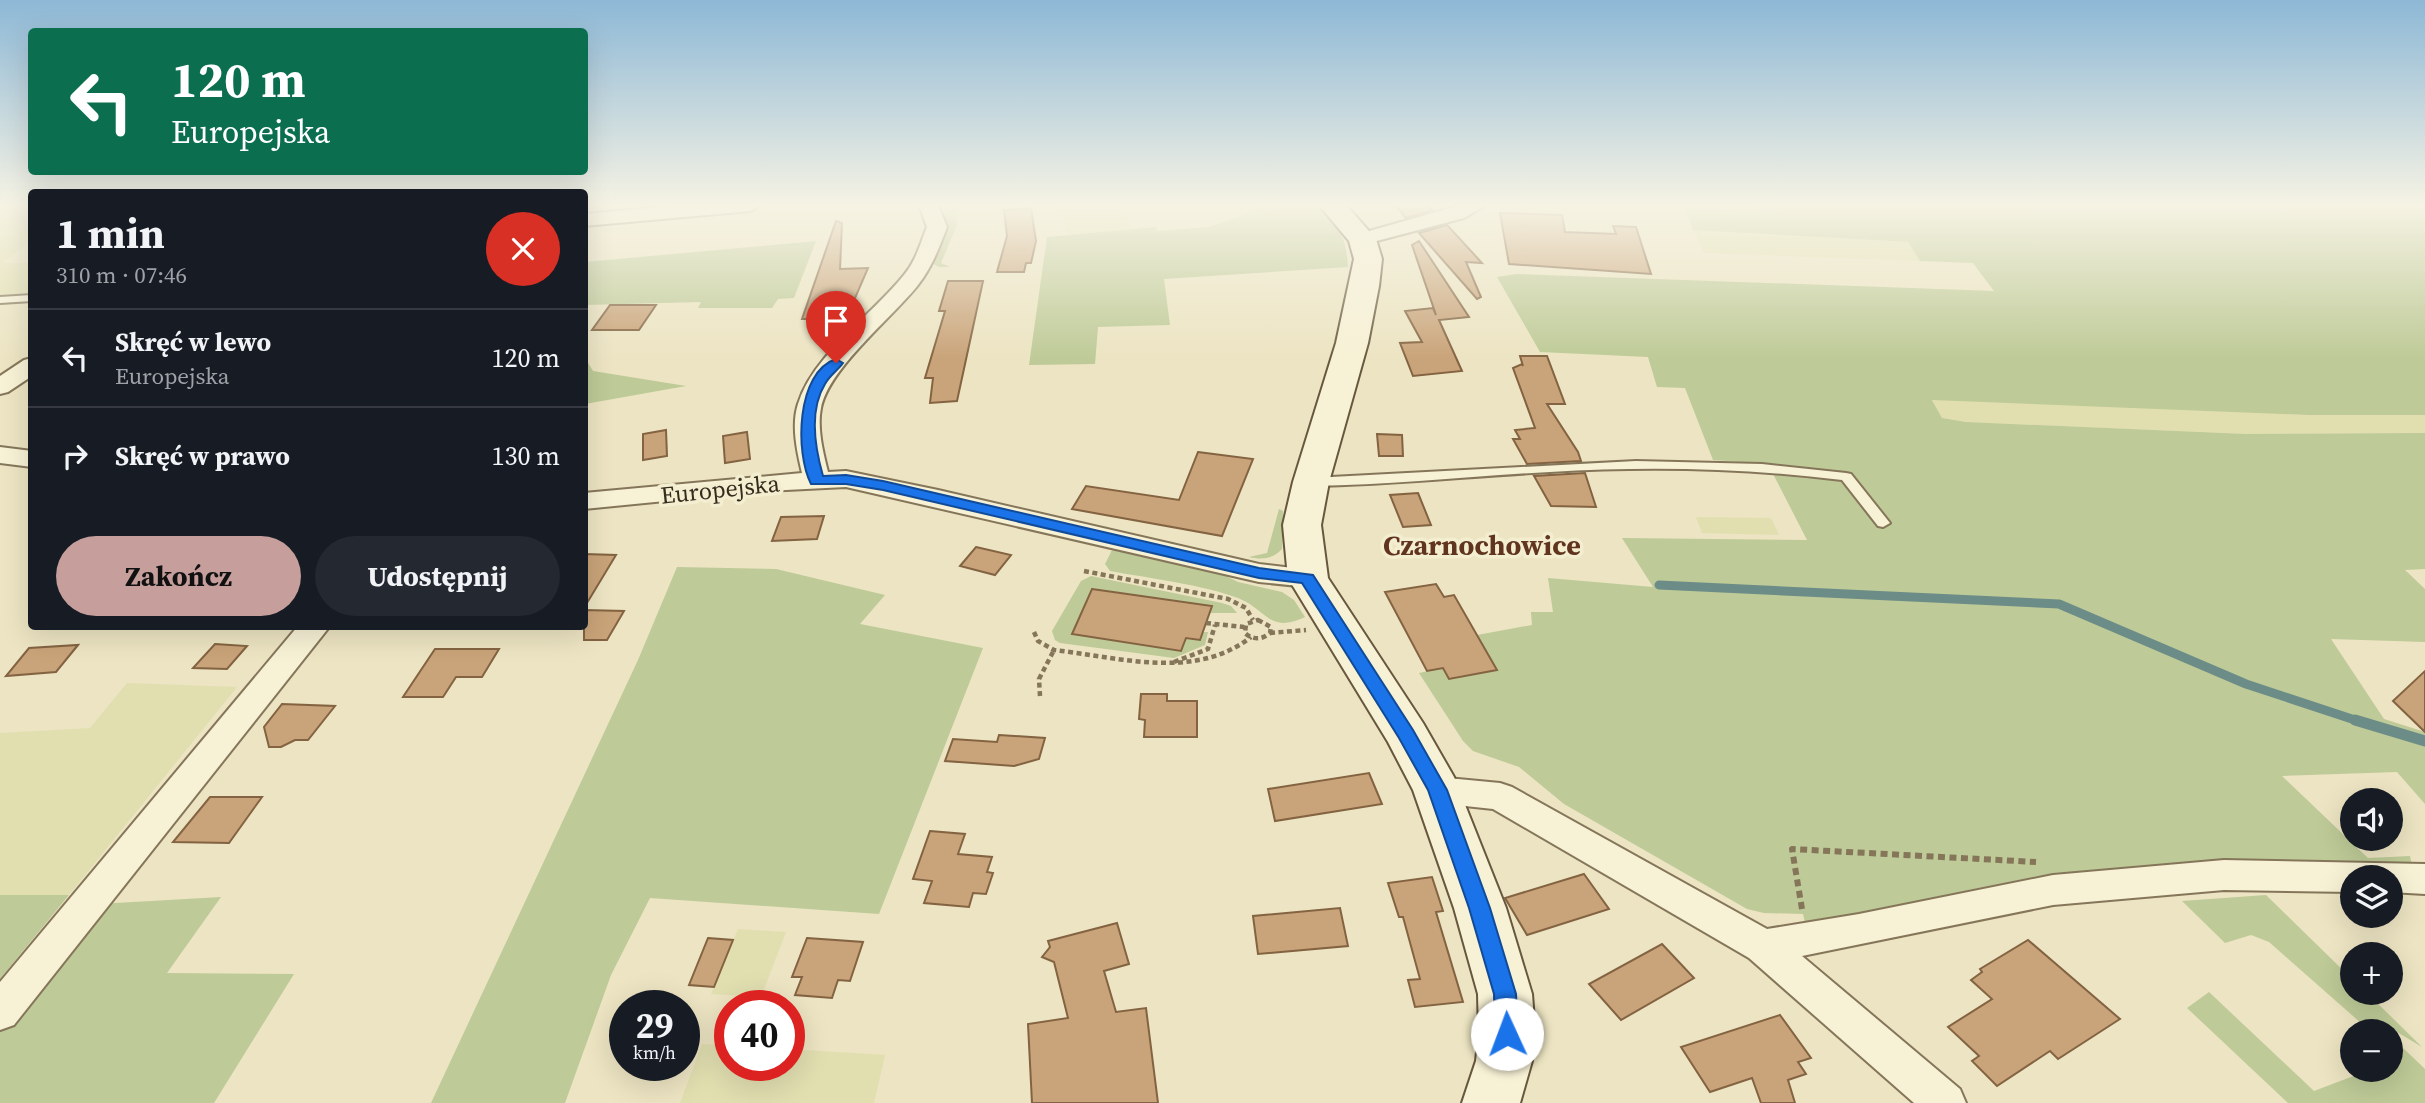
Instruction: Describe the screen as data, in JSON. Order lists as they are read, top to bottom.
{
  "streets": {
    "street": ["Europejska"]
  },
  "districts": ["Czarnochowice"],
  "page": {
    "turn": ["120 m", "Europejska"],
    "heading": ["1 min", "310 m · 07:46"],
    "list": [
      {
        "name": "Skręć w lewo",
        "note": "Europejska",
        "value": "120 m"
      },
      {
        "name": "Skręć w prawo",
        "value": "130 m"
      }
    ],
    "buttons": ["Zakończ", "Udostępnij"],
    "map_buttons": ["+", "−"],
    "speed": "29 km/h",
    "limit": "40"
  }
}
